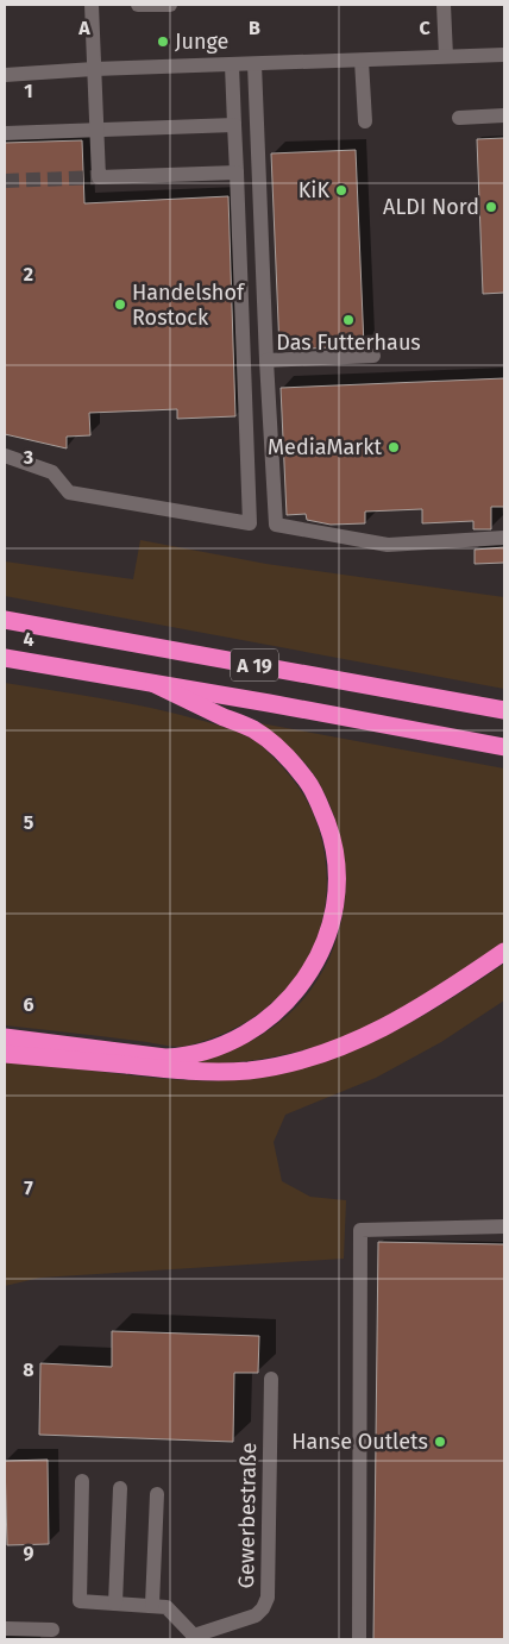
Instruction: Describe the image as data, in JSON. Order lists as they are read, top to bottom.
{
  "streets": {
    "highway": ["A 19"],
    "street": ["Gewerbestraße"]
  },
  "places": [
    "Junge",
    "KiK",
    "ALDI Nord",
    "Handelshof Rostock",
    "Das Futterhaus",
    "MediaMarkt",
    "Hanse Outlets"
  ],
  "grid": {
    "columns": ["A", "B", "C"],
    "rows": [
      "1",
      "2",
      "3",
      "4",
      "5",
      "6",
      "7",
      "8",
      "9"
    ]
  }
}
